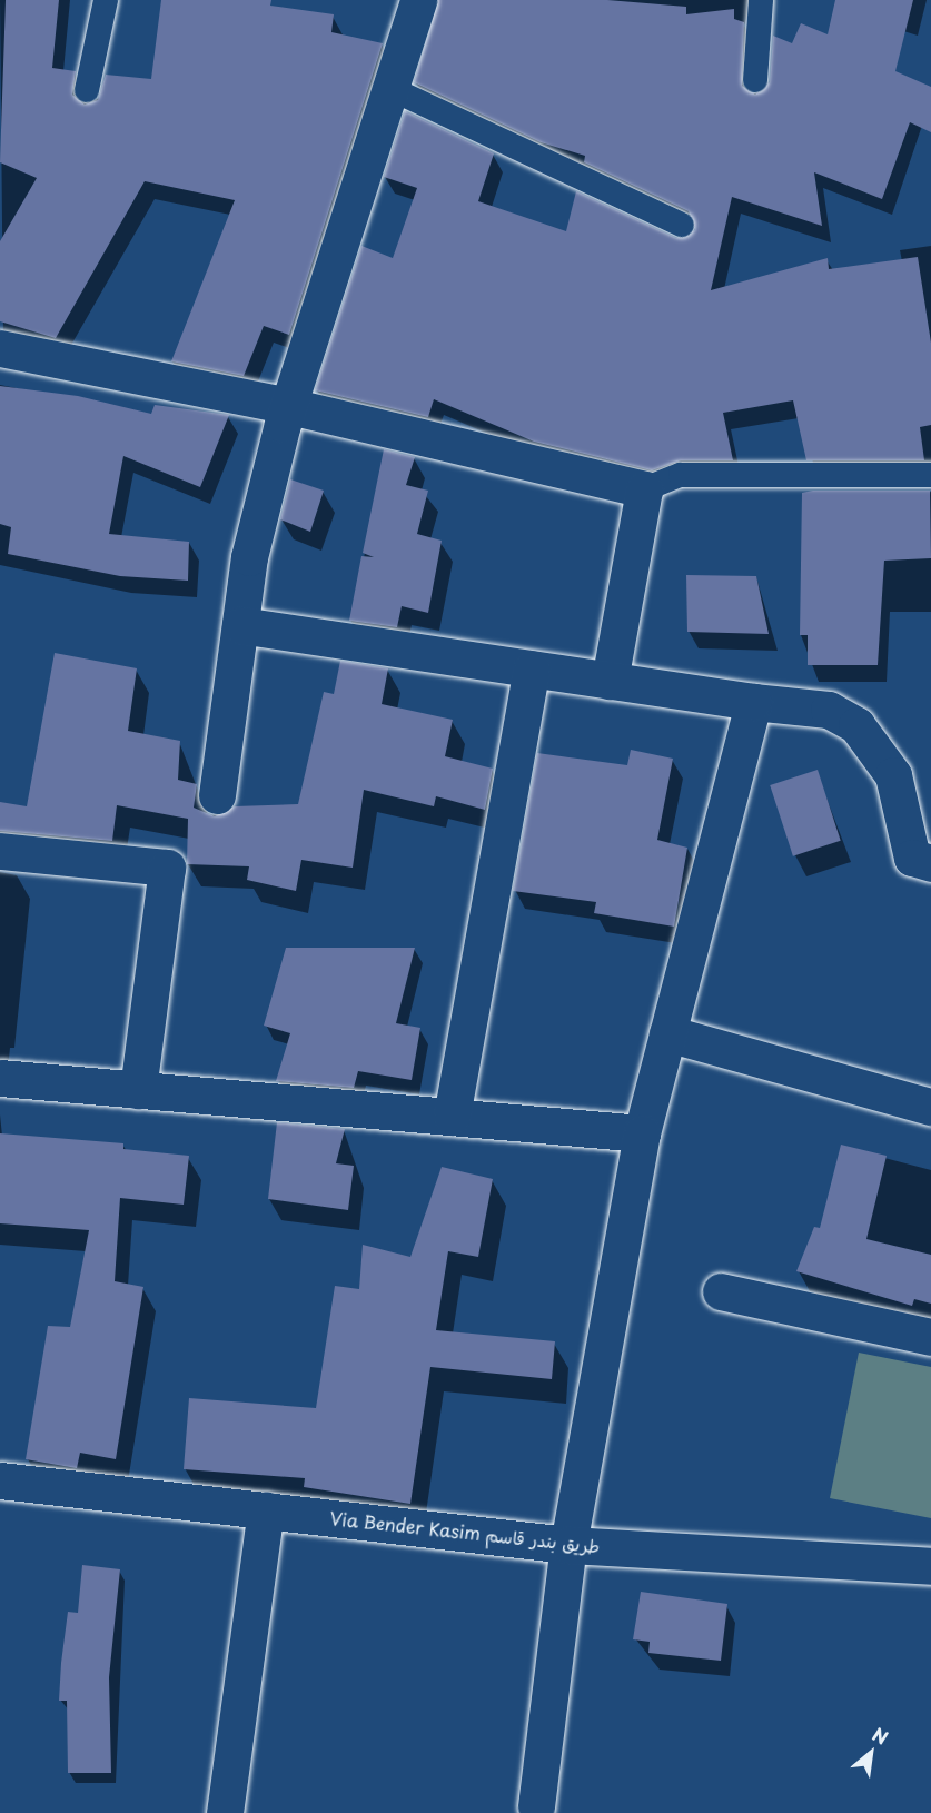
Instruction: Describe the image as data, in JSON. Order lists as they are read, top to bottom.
{
  "streets": {
    "street": ["Via Bender Kasim طريق بندر قاسم"]
  },
  "north": "top right"
}
